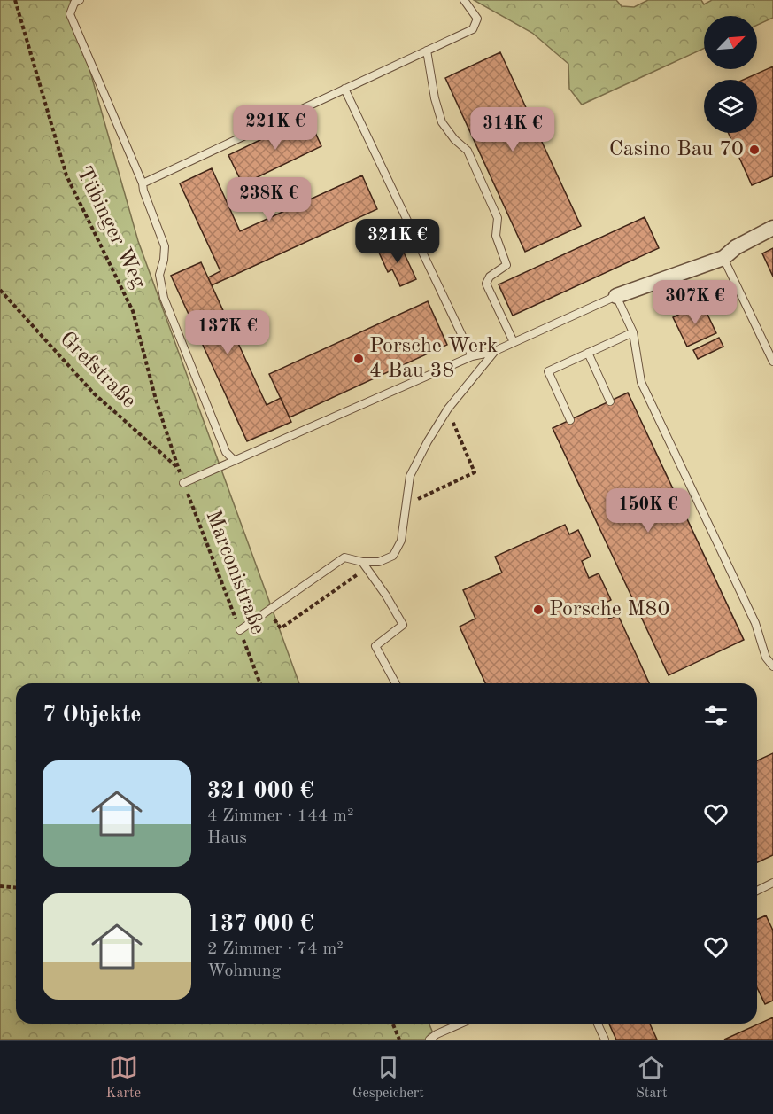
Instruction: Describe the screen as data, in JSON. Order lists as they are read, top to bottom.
{
  "streets": {
    "path": ["Tübinger Weg", "Grefstraße", "Marconistraße"]
  },
  "crossings": [
    ["Tübinger Weg", "Grefstraße"],
    ["Tübinger Weg", "Marconistraße"],
    ["Grefstraße", "Marconistraße"]
  ],
  "places": ["Casino Bau 70", "Porsche Werk 4 Bau 38", "Porsche M80"],
  "north": "top right",
  "page": {
    "price": [
      "221K €",
      "314K €",
      "238K €",
      "321K €",
      "307K €",
      "137K €",
      "150K €"
    ],
    "heading": "7 Objekte",
    "list": [
      {
        "name": "321 000 €",
        "note": "4 Zimmer · 144 m² · Haus"
      },
      {
        "name": "137 000 €",
        "note": "2 Zimmer · 74 m² · Wohnung"
      }
    ],
    "tabs": ["Karte", "Gespeichert", "Start"]
  }
}
